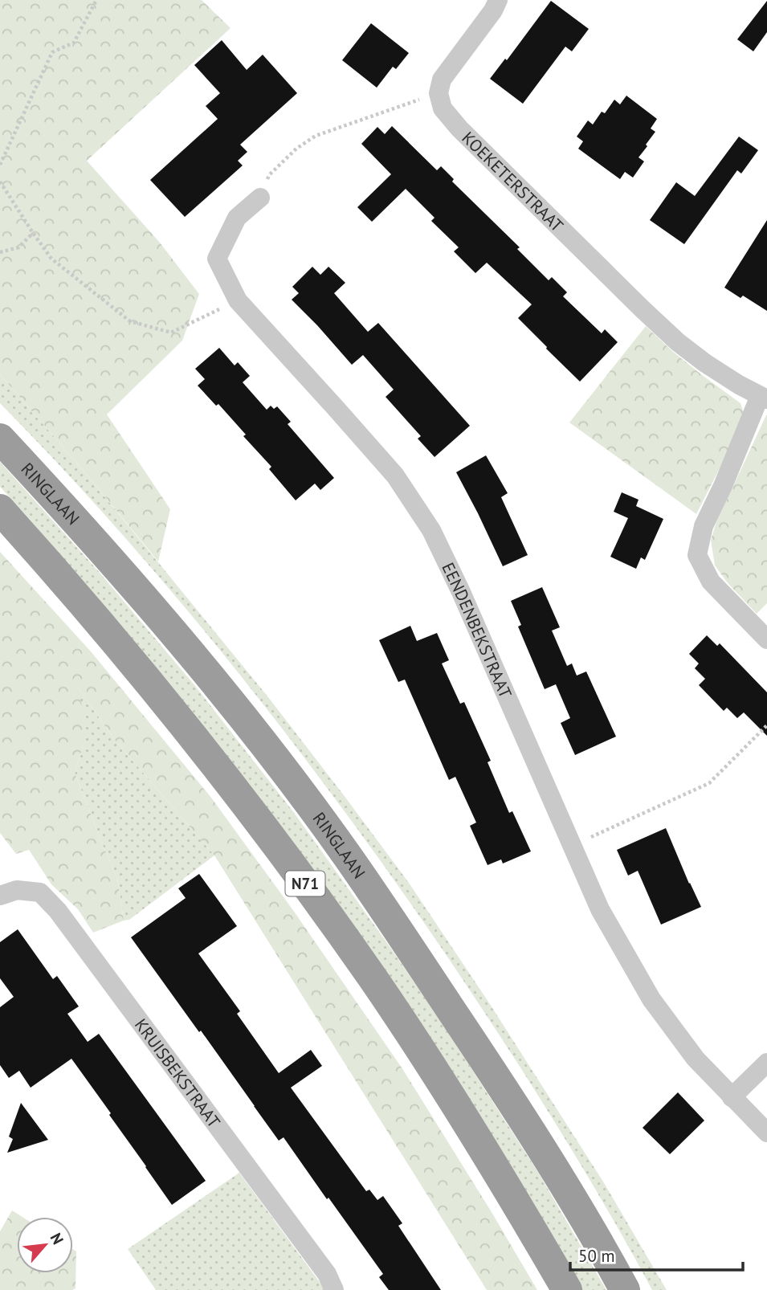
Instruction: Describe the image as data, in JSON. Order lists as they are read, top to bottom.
{
  "streets": {
    "highway": ["RINGLAAN", "N71"],
    "street": ["KOEKETERSTRAAT", "EENDENBEKSTRAAT", "KRUISBEKSTRAAT"]
  },
  "scale_bar": "50 m",
  "north": "top right"
}
